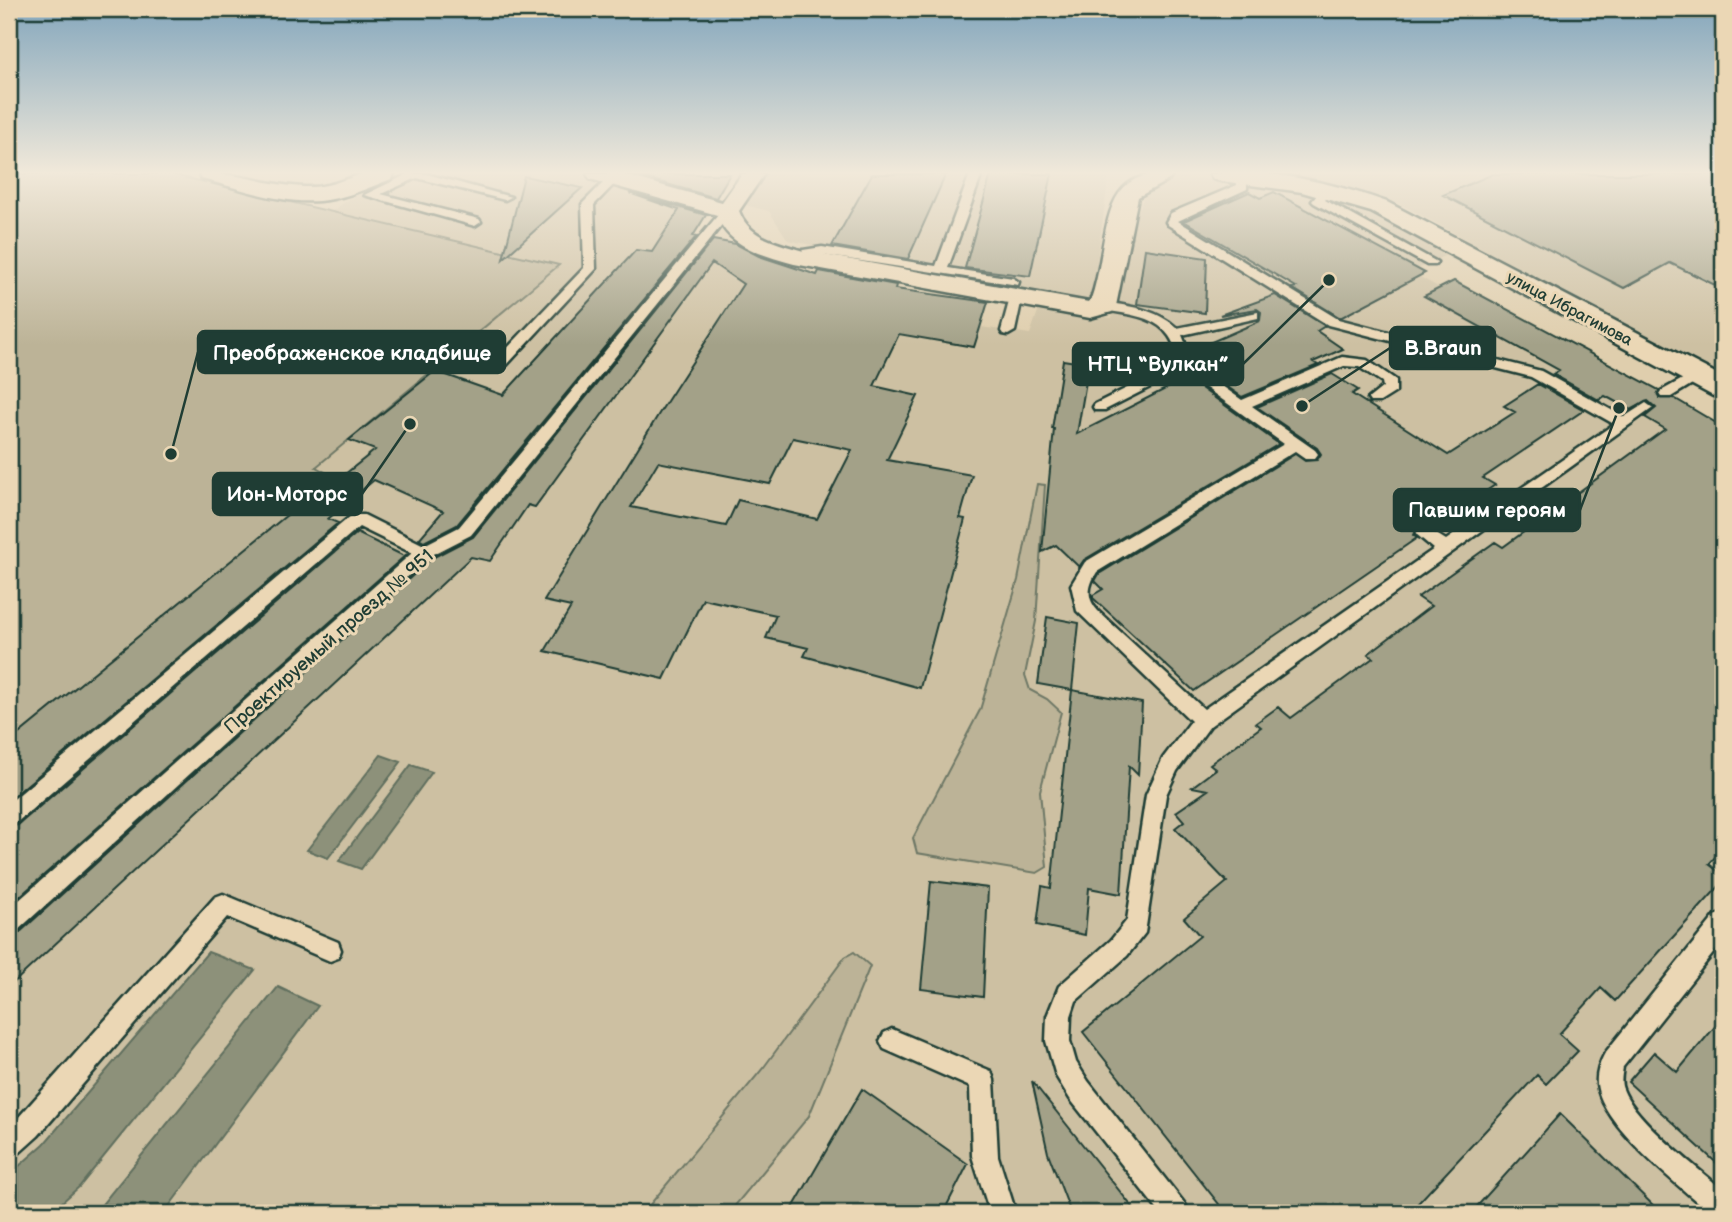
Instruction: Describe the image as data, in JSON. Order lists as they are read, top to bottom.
{
  "streets": {
    "street": ["улица Ибрагимова"],
    "lane": ["Проектируемый проезд № 951"]
  },
  "places": [
    "НТЦ “Вулкан”",
    "B.Braun",
    "Павшим героям",
    "Ион-Моторс",
    "Преображенское кладбище"
  ]
}
